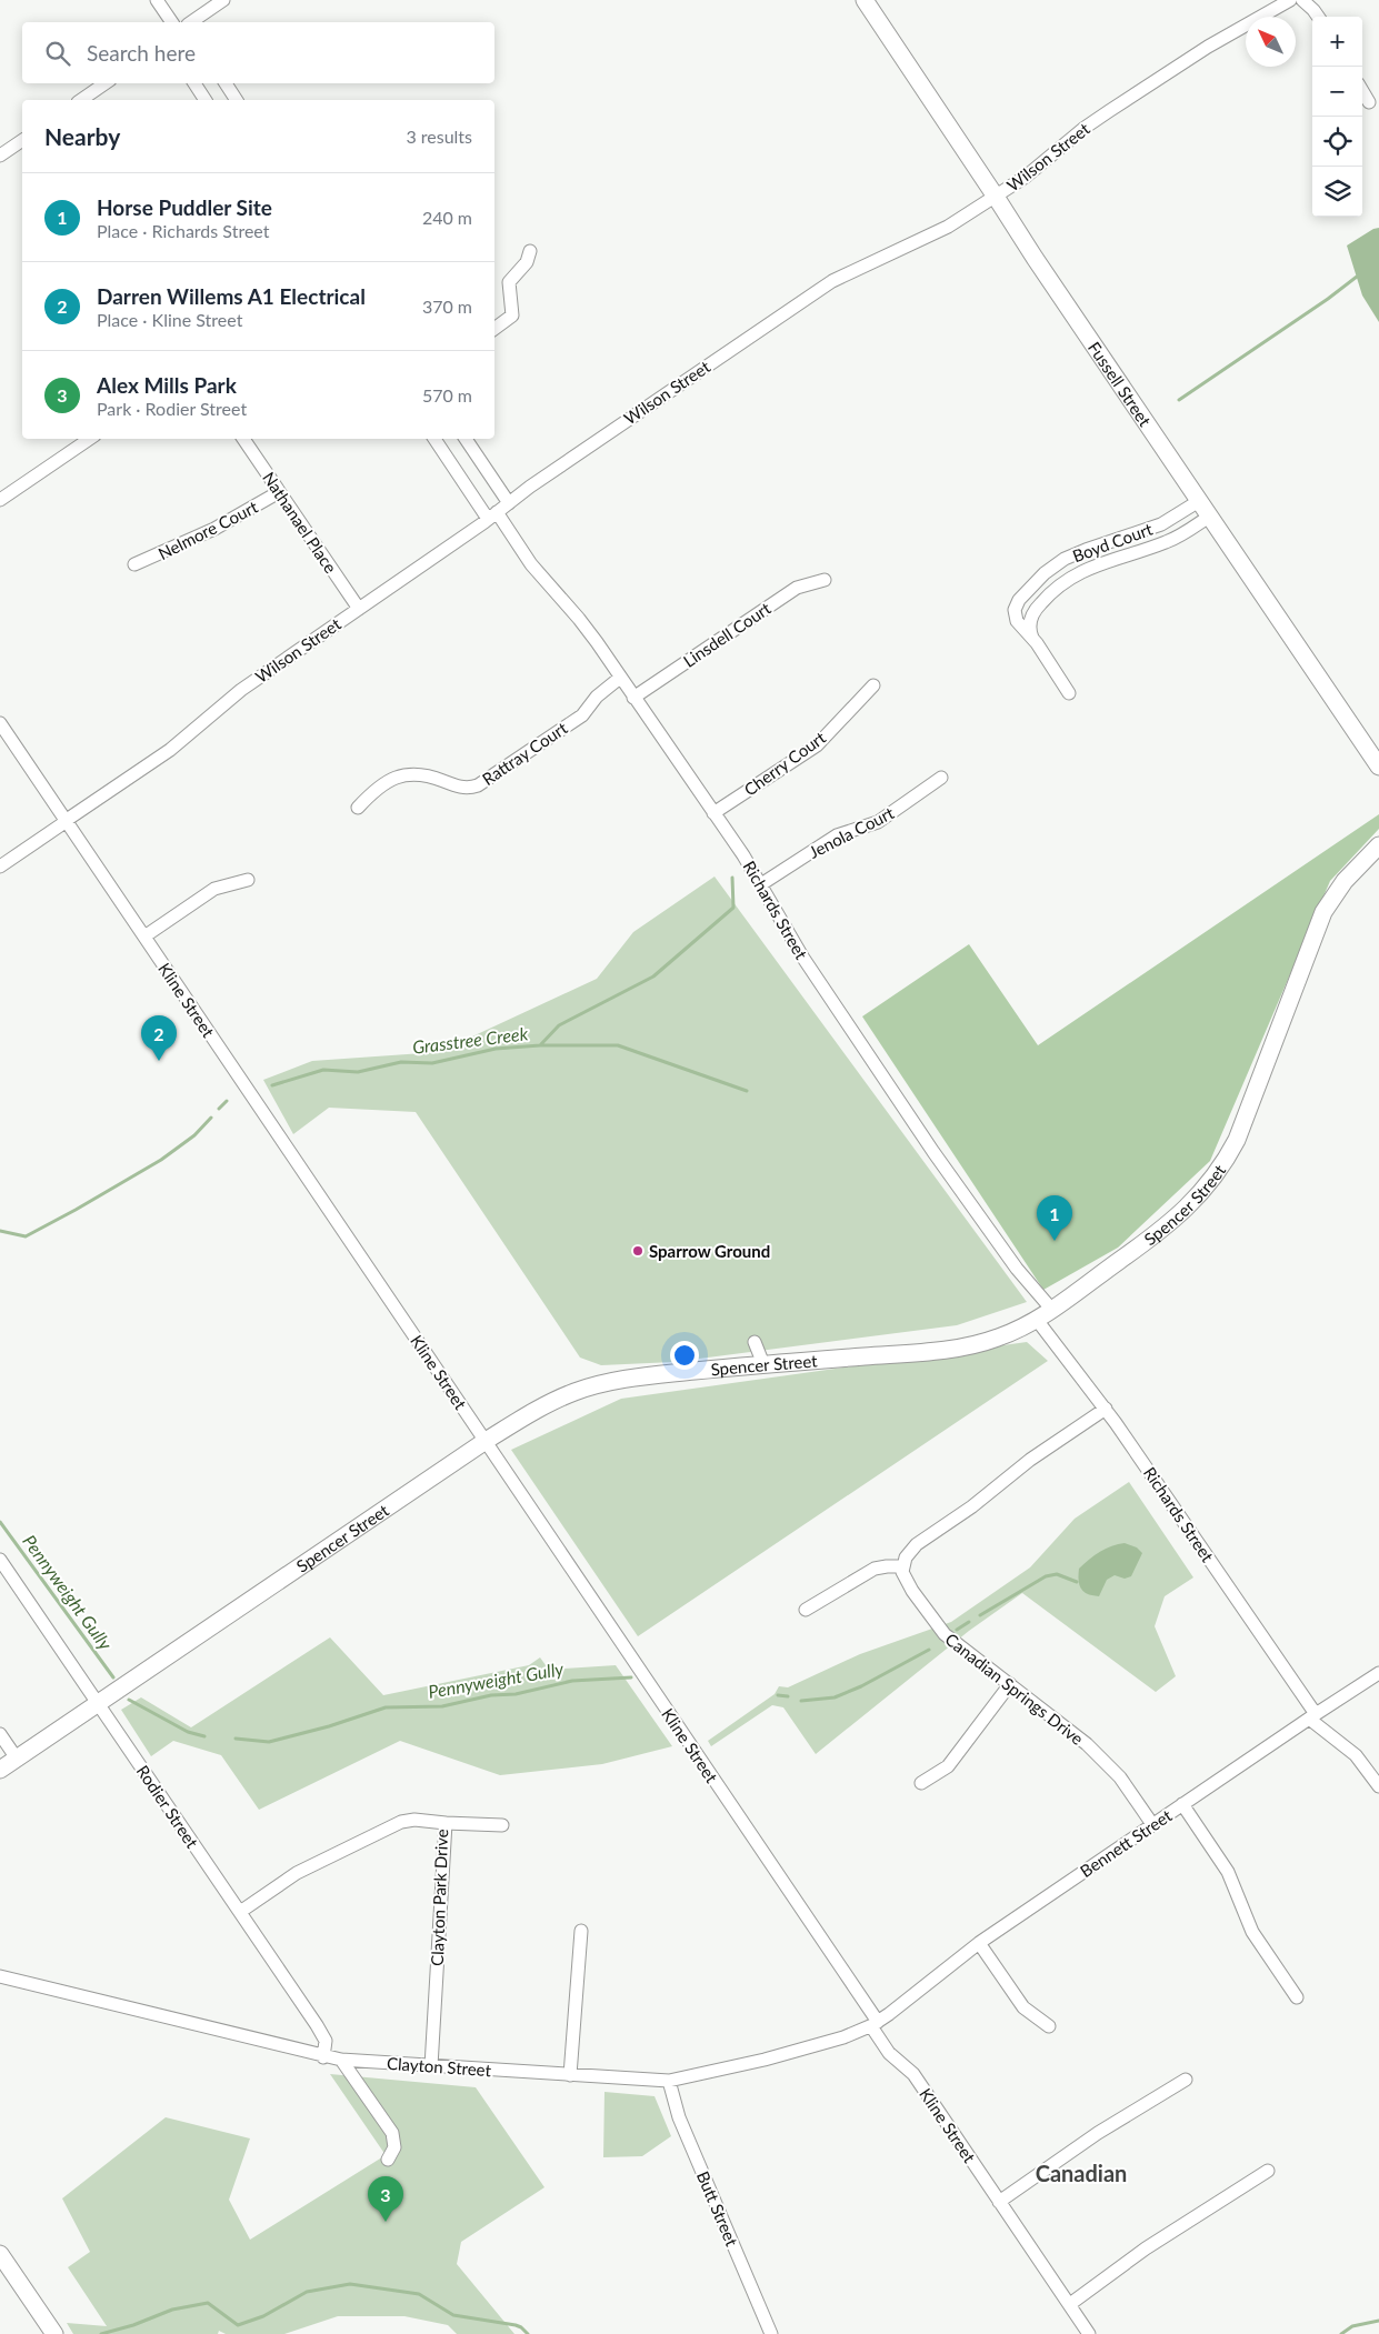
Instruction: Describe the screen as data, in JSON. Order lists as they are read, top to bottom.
{
  "streets": {
    "street": [
      "Wilson Street",
      "Fussell Street",
      "Nathanael Place",
      "Nelmore Court",
      "Boyd Court",
      "Linsdell Court",
      "Rattray Court",
      "Cherry Court",
      "Jenola Court",
      "Richards Street",
      "Kline Street",
      "Spencer Street",
      "Canadian Springs Drive",
      "Rodier Street",
      "Bennett Street",
      "Clayton Park Drive",
      "Clayton Street",
      "Butt Street"
    ]
  },
  "crossings": [
    ["Wilson Street", "Fussell Street"],
    ["Wilson Street", "Nathanael Place"],
    ["Wilson Street", "Richards Street"],
    ["Wilson Street", "Kline Street"],
    ["Fussell Street", "Boyd Court"],
    ["Nathanael Place", "Nelmore Court"],
    ["Linsdell Court", "Richards Street"],
    ["Rattray Court", "Richards Street"],
    ["Cherry Court", "Richards Street"],
    ["Jenola Court", "Richards Street"],
    ["Richards Street", "Spencer Street"],
    ["Richards Street", "Bennett Street"],
    ["Kline Street", "Spencer Street"],
    ["Kline Street", "Bennett Street"],
    ["Kline Street", "Clayton Street"],
    ["Spencer Street", "Rodier Street"],
    ["Canadian Springs Drive", "Bennett Street"],
    ["Rodier Street", "Clayton Park Drive"],
    ["Rodier Street", "Clayton Street"],
    ["Bennett Street", "Clayton Street"],
    ["Clayton Park Drive", "Clayton Street"],
    ["Clayton Street", "Butt Street"]
  ],
  "districts": ["Canadian"],
  "water": ["Grasstree Creek", "Pennyweight Gully"],
  "places": ["Sparrow Ground"],
  "north": "top left",
  "page": {
    "map_buttons": ["+", "−"],
    "search": "Search here",
    "heading": ["Nearby", "3 results"],
    "list": [
      {
        "mark": "1",
        "name": "Horse Puddler Site",
        "note": "Place · Richards Street",
        "value": "240 m"
      },
      {
        "mark": "2",
        "name": "Darren Willems A1 Electrical",
        "note": "Place · Kline Street",
        "value": "370 m"
      },
      {
        "mark": "3",
        "name": "Alex Mills Park",
        "note": "Park · Rodier Street",
        "value": "570 m"
      }
    ],
    "pins": ["2", "1", "3"]
  }
}
